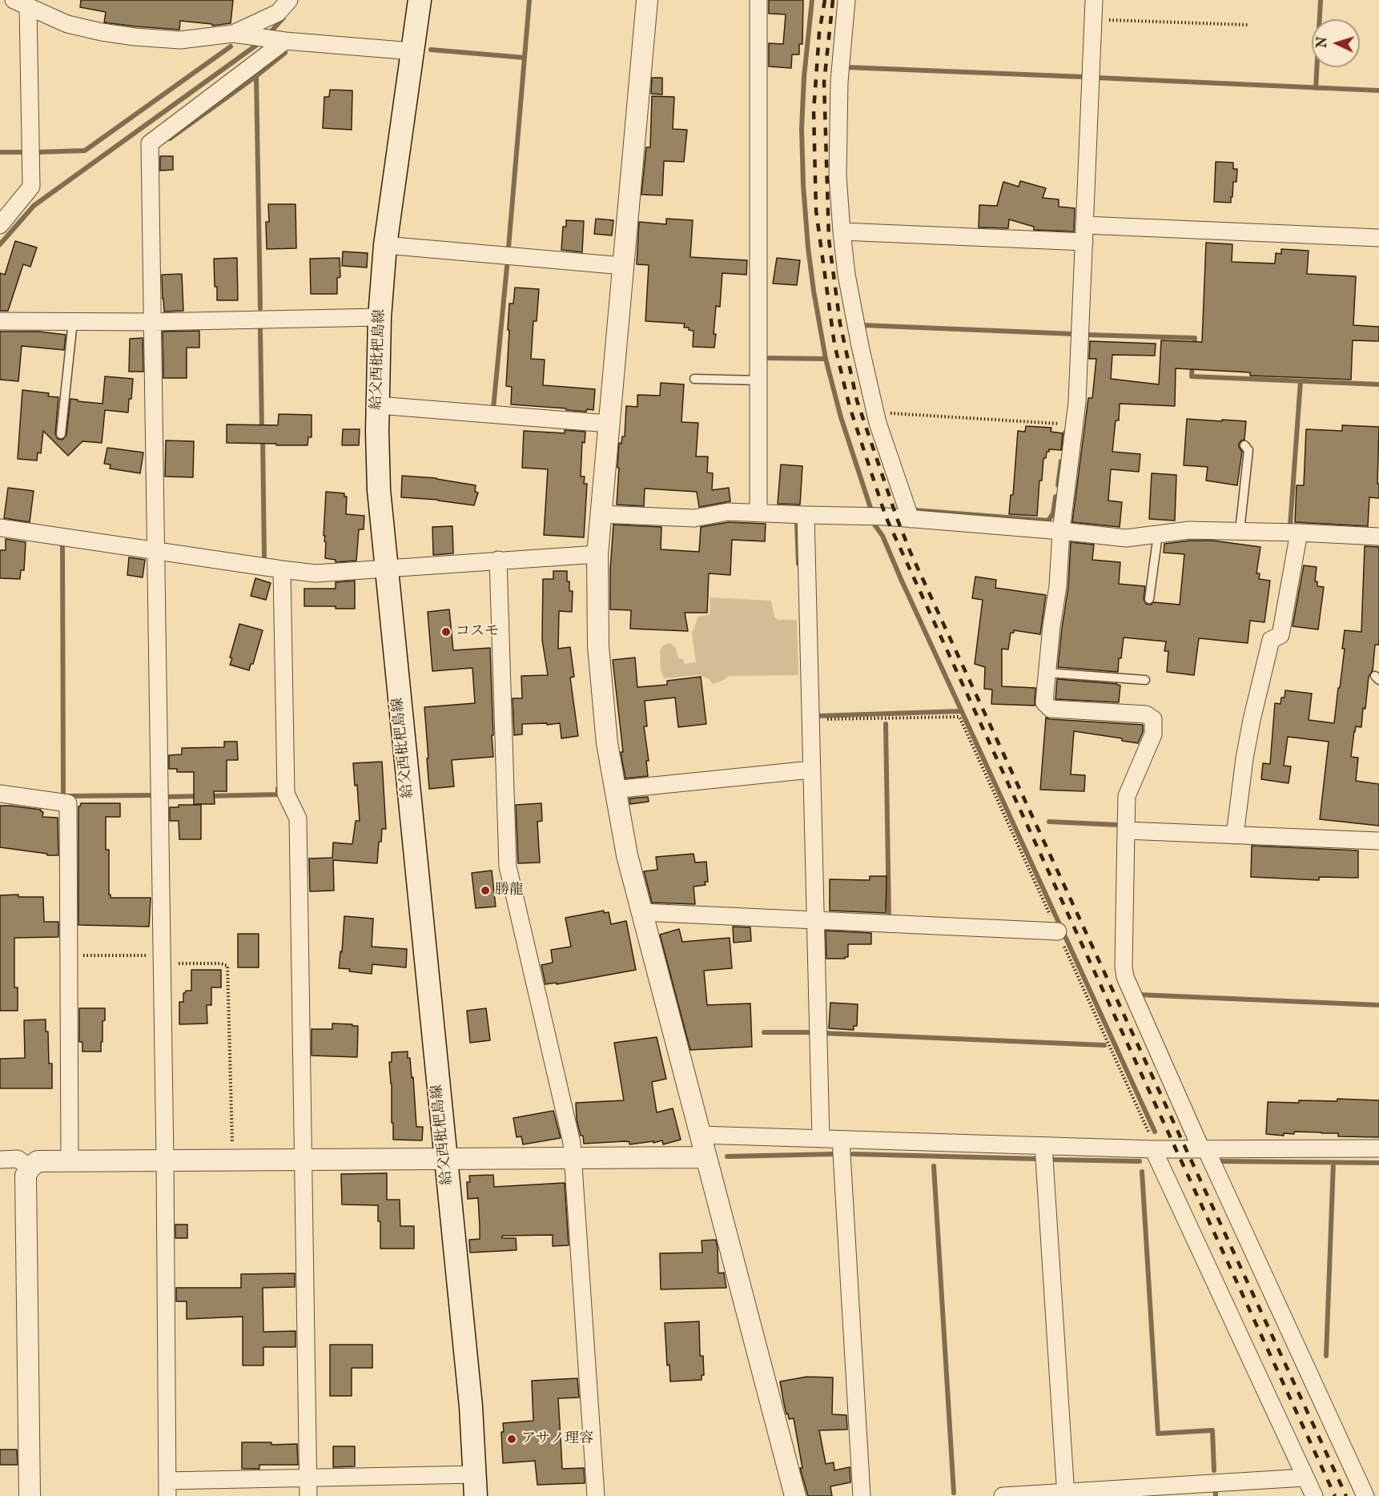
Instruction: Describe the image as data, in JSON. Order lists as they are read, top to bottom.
{
  "streets": {
    "main road": ["給父西枇杷島線"]
  },
  "places": ["コスモ", "勝龍", "アサノ理容"],
  "north": "left"
}
